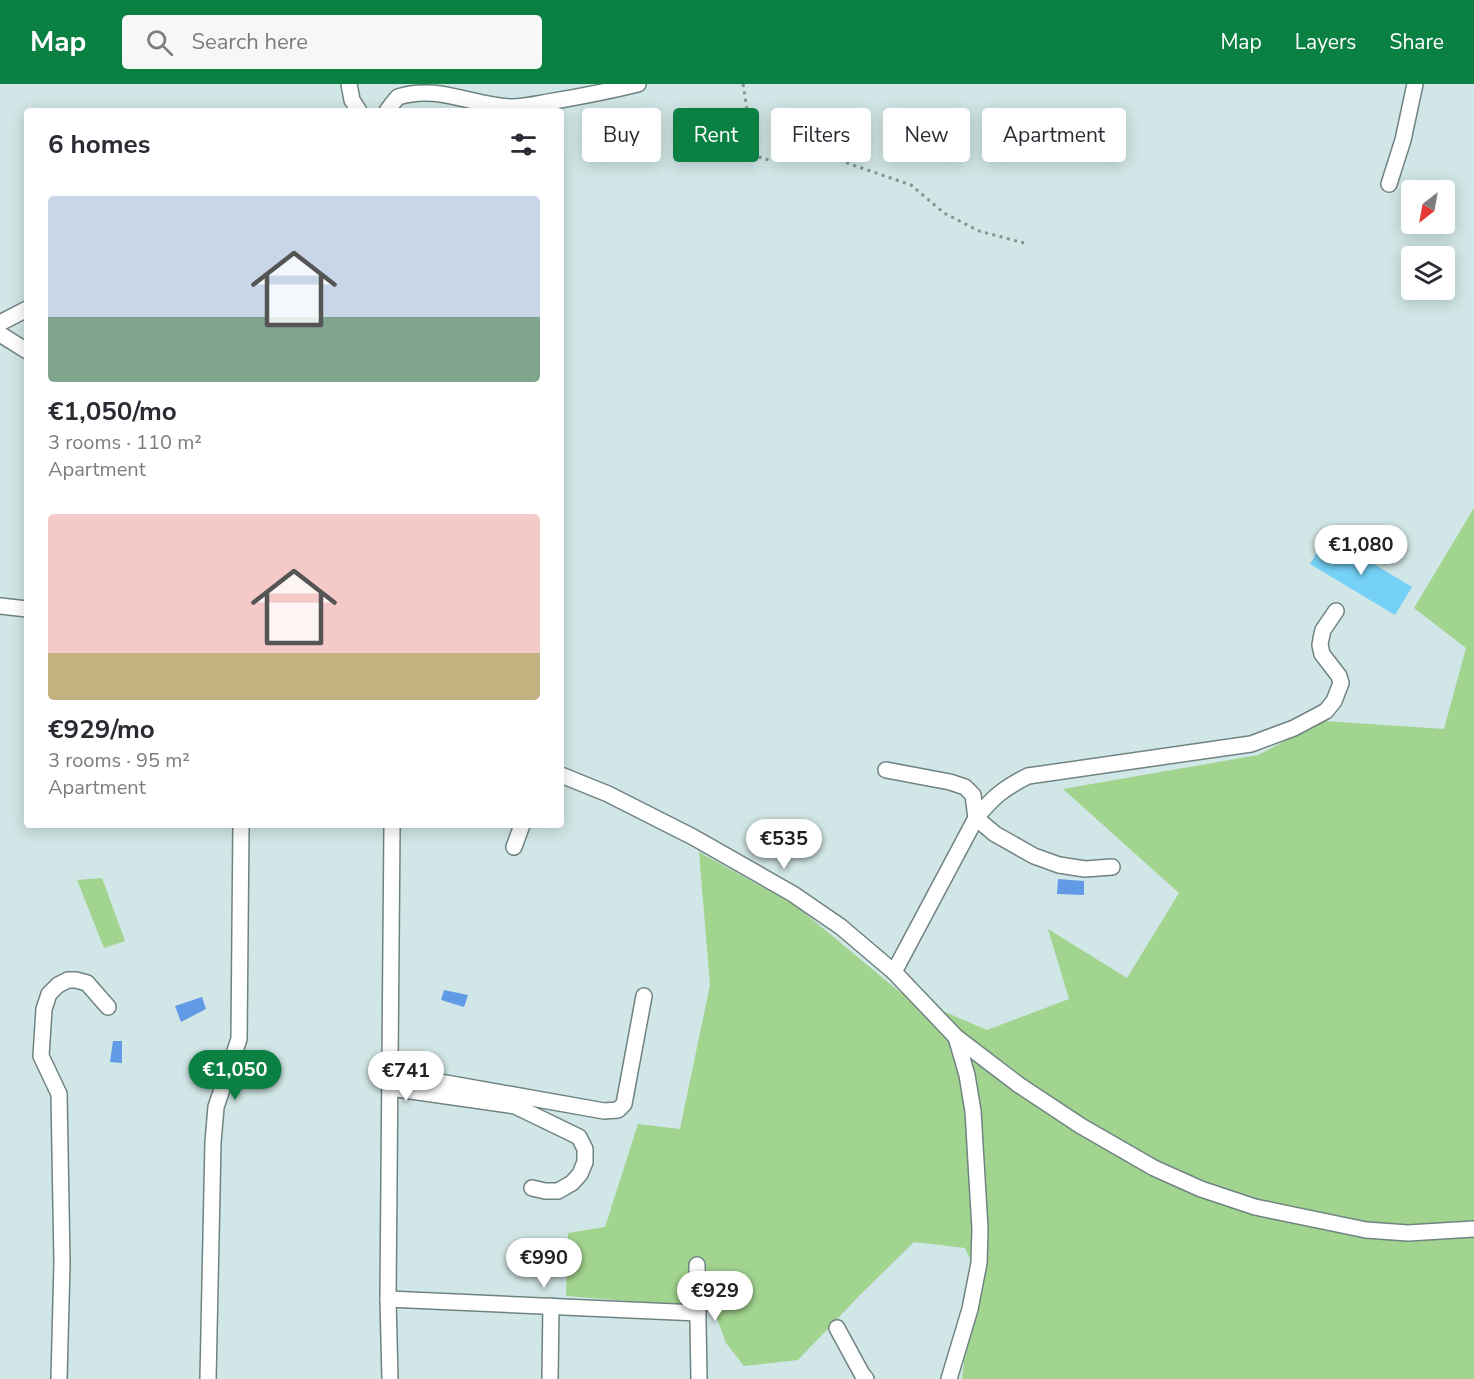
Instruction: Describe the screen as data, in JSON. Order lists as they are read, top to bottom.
{
  "north": "bottom left",
  "page": {
    "header": "Map",
    "search": "Search here",
    "nav": ["Map", "Layers", "Share"],
    "chip": [
      "Buy",
      "Rent",
      "Filters",
      "New",
      "Apartment"
    ],
    "heading": "6 homes",
    "list": [
      {
        "name": "€1,050/mo",
        "note": "3 rooms · 110 m² · Apartment"
      },
      {
        "name": "€929/mo",
        "note": "3 rooms · 95 m² · Apartment"
      }
    ],
    "price": [
      "€1,080",
      "€535",
      "€1,050",
      "€741",
      "€990",
      "€929"
    ]
  }
}
